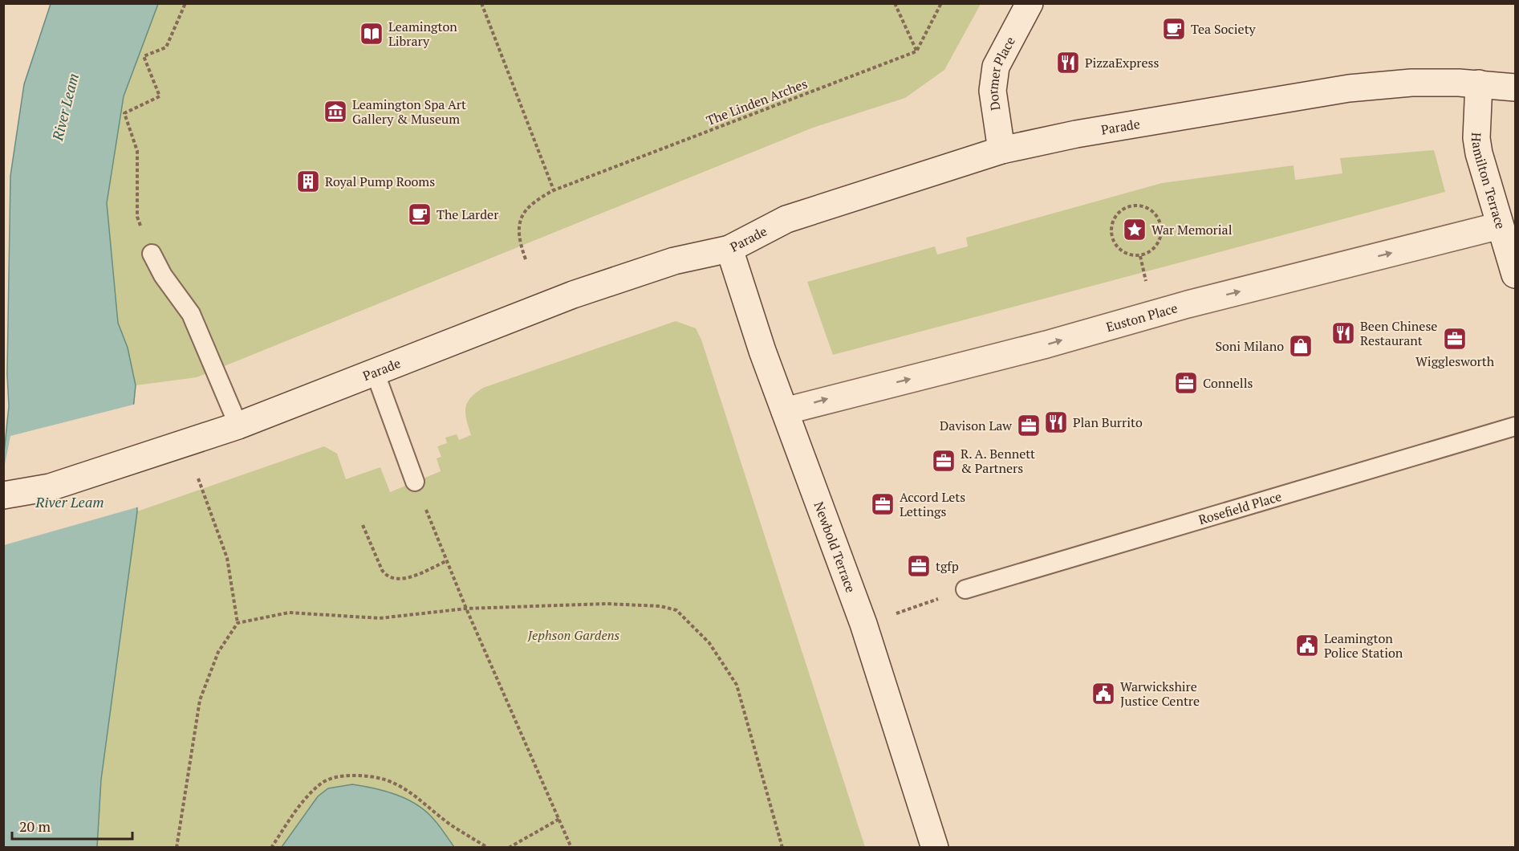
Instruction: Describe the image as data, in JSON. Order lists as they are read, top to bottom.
{
  "streets": {
    "street": [
      "Dormer Place",
      "Parade",
      "Hamilton Terrace",
      "Euston Place",
      "Newbold Terrace"
    ],
    "lane": ["Rosefield Place"],
    "path": ["The Linden Arches"]
  },
  "crossings": [
    ["Dormer Place", "Parade"],
    ["Parade", "Hamilton Terrace"],
    ["Parade", "Newbold Terrace"],
    ["Hamilton Terrace", "Euston Place"],
    ["Euston Place", "Newbold Terrace"]
  ],
  "one_way": ["Euston Place"],
  "water": ["River Leam"],
  "parks": ["Jephson Gardens"],
  "places": {
    "cafe": ["Tea Society", "The Larder"],
    "library": ["Leamington Library"],
    "restaurant": ["PizzaExpress", "Been Chinese Restaurant", "Plan Burrito"],
    "museum": ["Leamington Spa Art Gallery & Museum"],
    "building": ["Royal Pump Rooms"],
    "place": ["War Memorial"],
    "office": [
      "Wigglesworth",
      "Connells",
      "Davison Law",
      "R. A. Bennett & Partners",
      "Accord Lets Lettings",
      "tgfp"
    ],
    "shop": ["Soni Milano"],
    "public building": ["Leamington Police Station", "Warwickshire Justice Centre"]
  },
  "scale_bar": "20 m"
}
